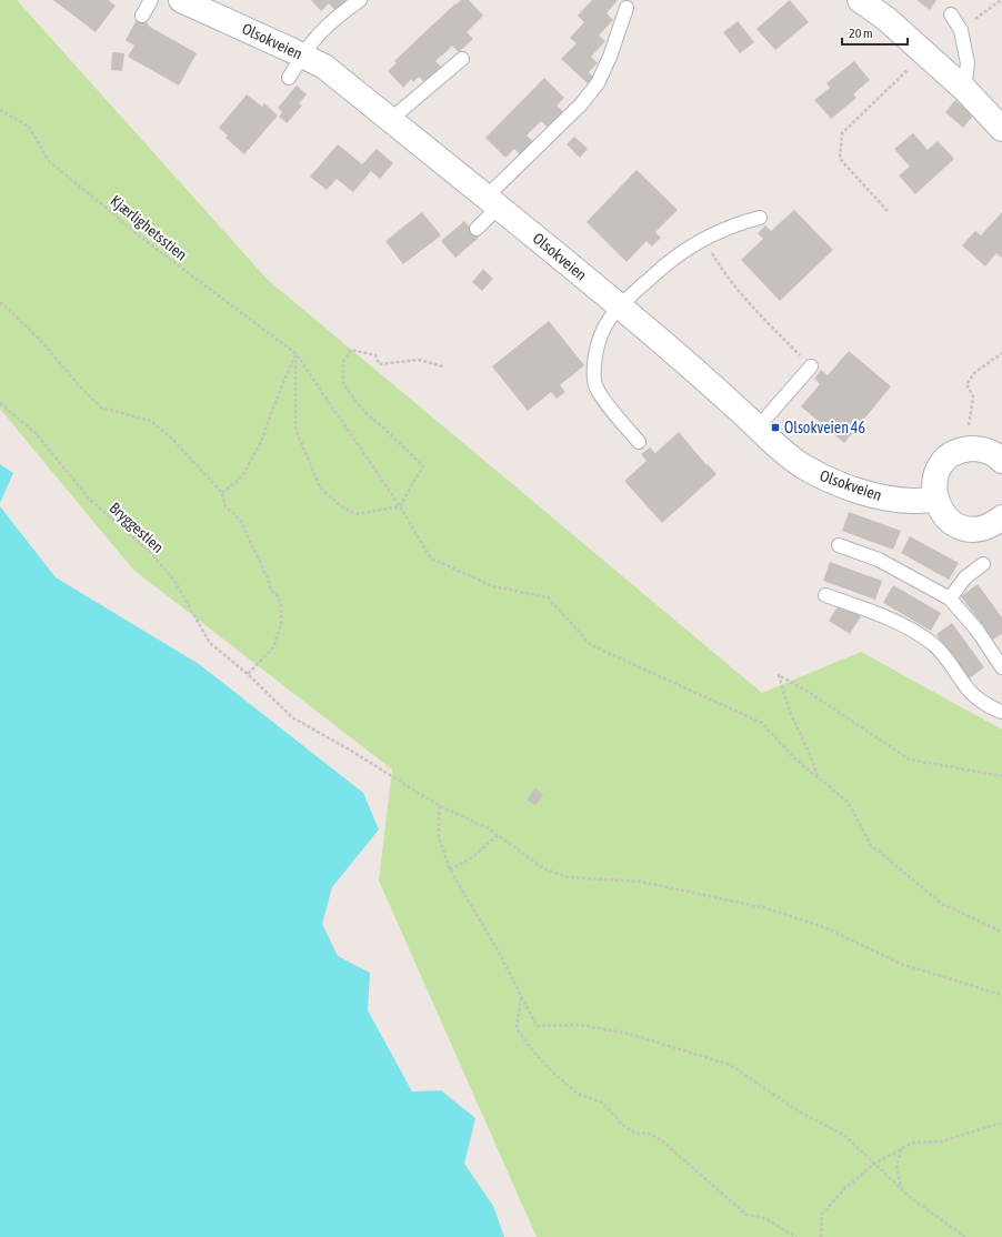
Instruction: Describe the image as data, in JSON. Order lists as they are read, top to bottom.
{
  "streets": {
    "street": ["Olsokveien"],
    "path": ["Kjærlighetsstien", "Bryggestien"]
  },
  "places": {
    "transit": ["Olsokveien 46"]
  },
  "scale_bar": "20 m"
}
